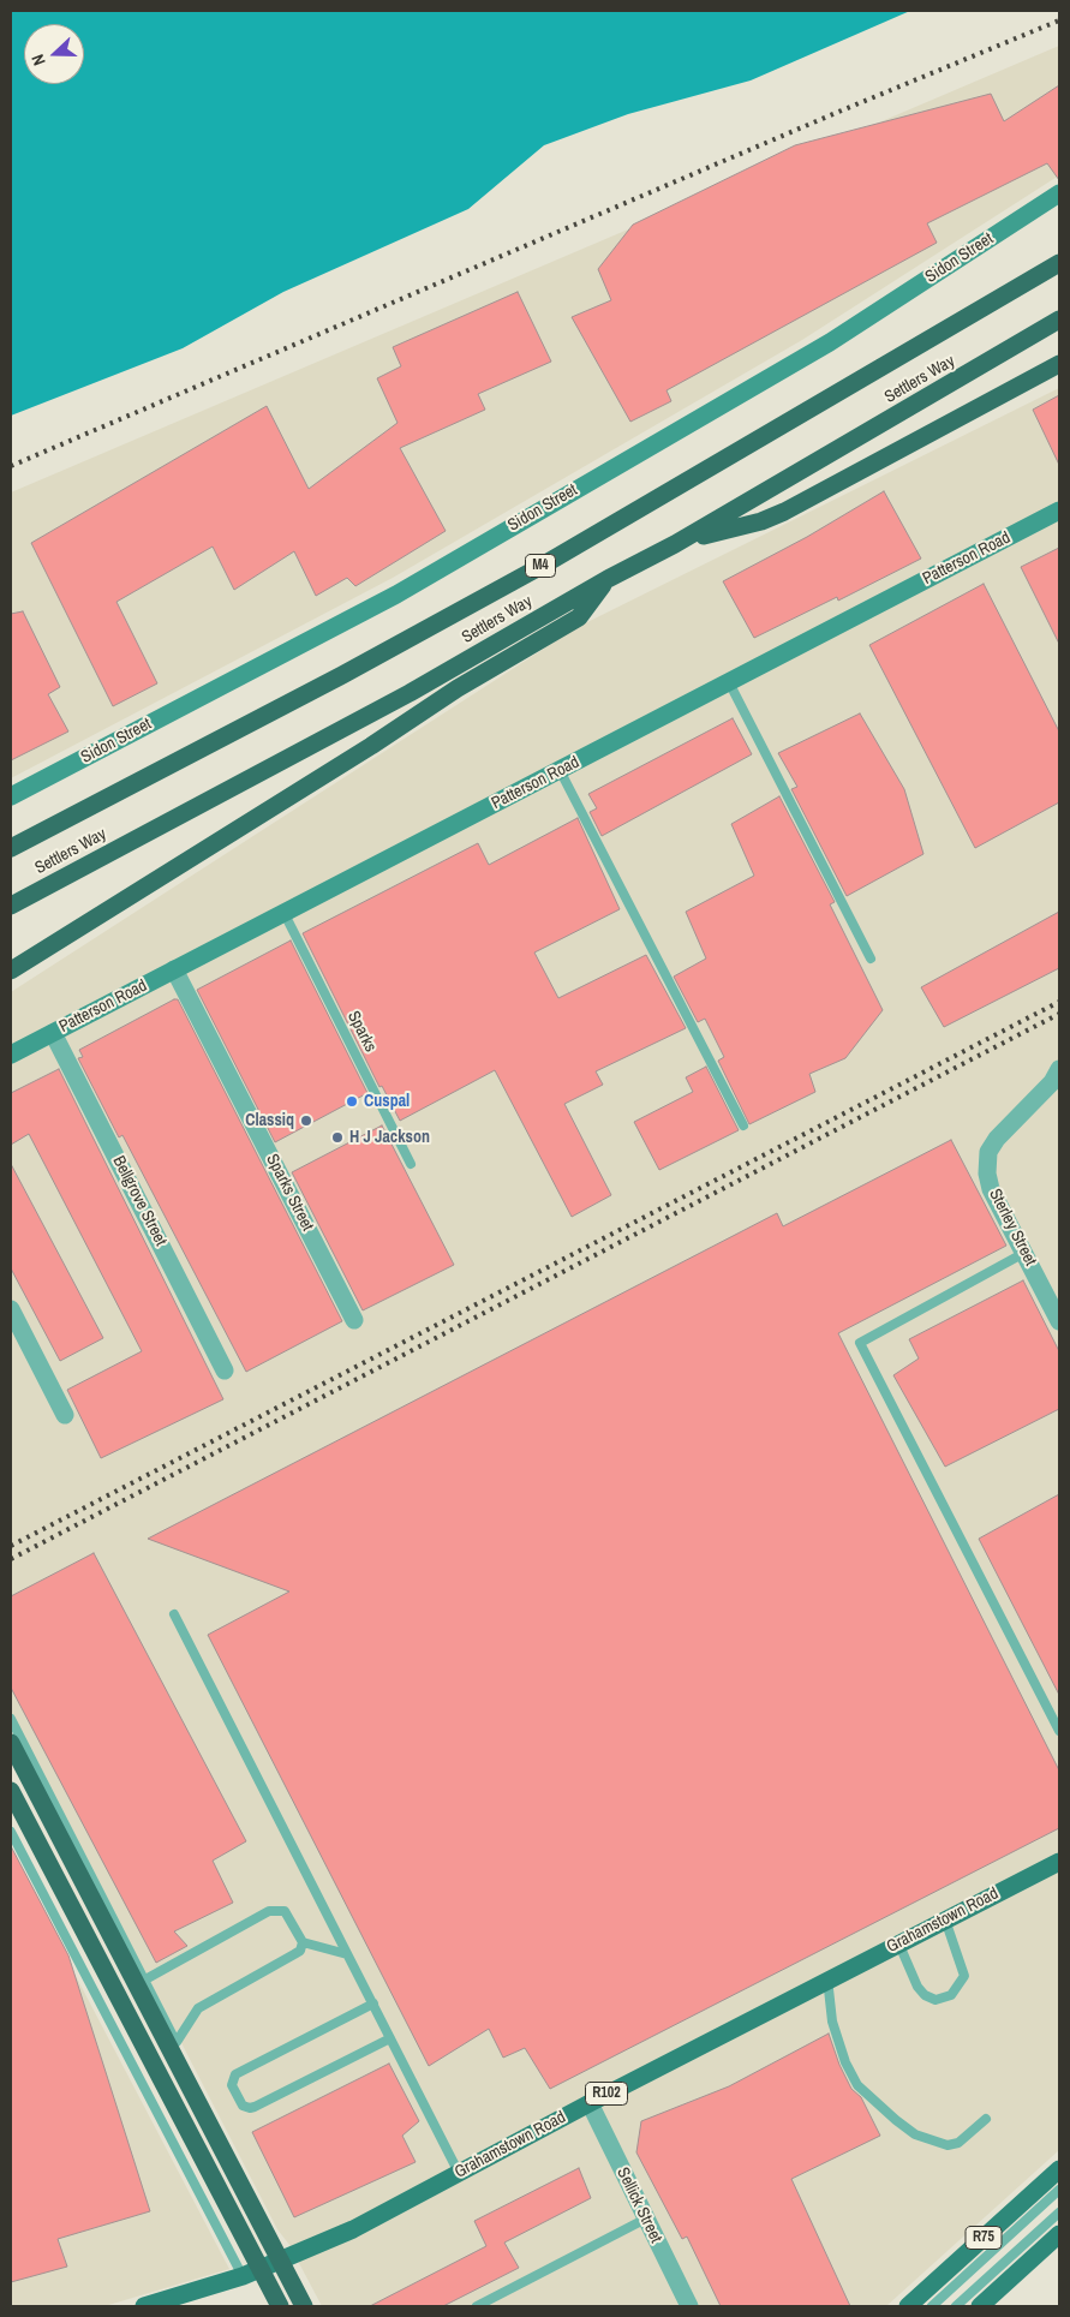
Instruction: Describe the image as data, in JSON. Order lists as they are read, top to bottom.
{
  "streets": {
    "highway": ["Settlers Way", "M4"],
    "main road": ["Grahamstown Road", "R102", "R75"],
    "street": [
      "Sidon Street",
      "Patterson Road",
      "Sparks Street",
      "Bellgrove Street",
      "Sterley Street",
      "Sellick Street"
    ],
    "lane": ["Sparks"]
  },
  "crossings": [
    ["Patterson Road", "Sparks"],
    ["Patterson Road", "Sparks Street"],
    ["Patterson Road", "Bellgrove Street"],
    ["Grahamstown Road", "Sellick Street"]
  ],
  "places": ["Cuspal", "Classiq", "H J Jackson"],
  "north": "left"
}
